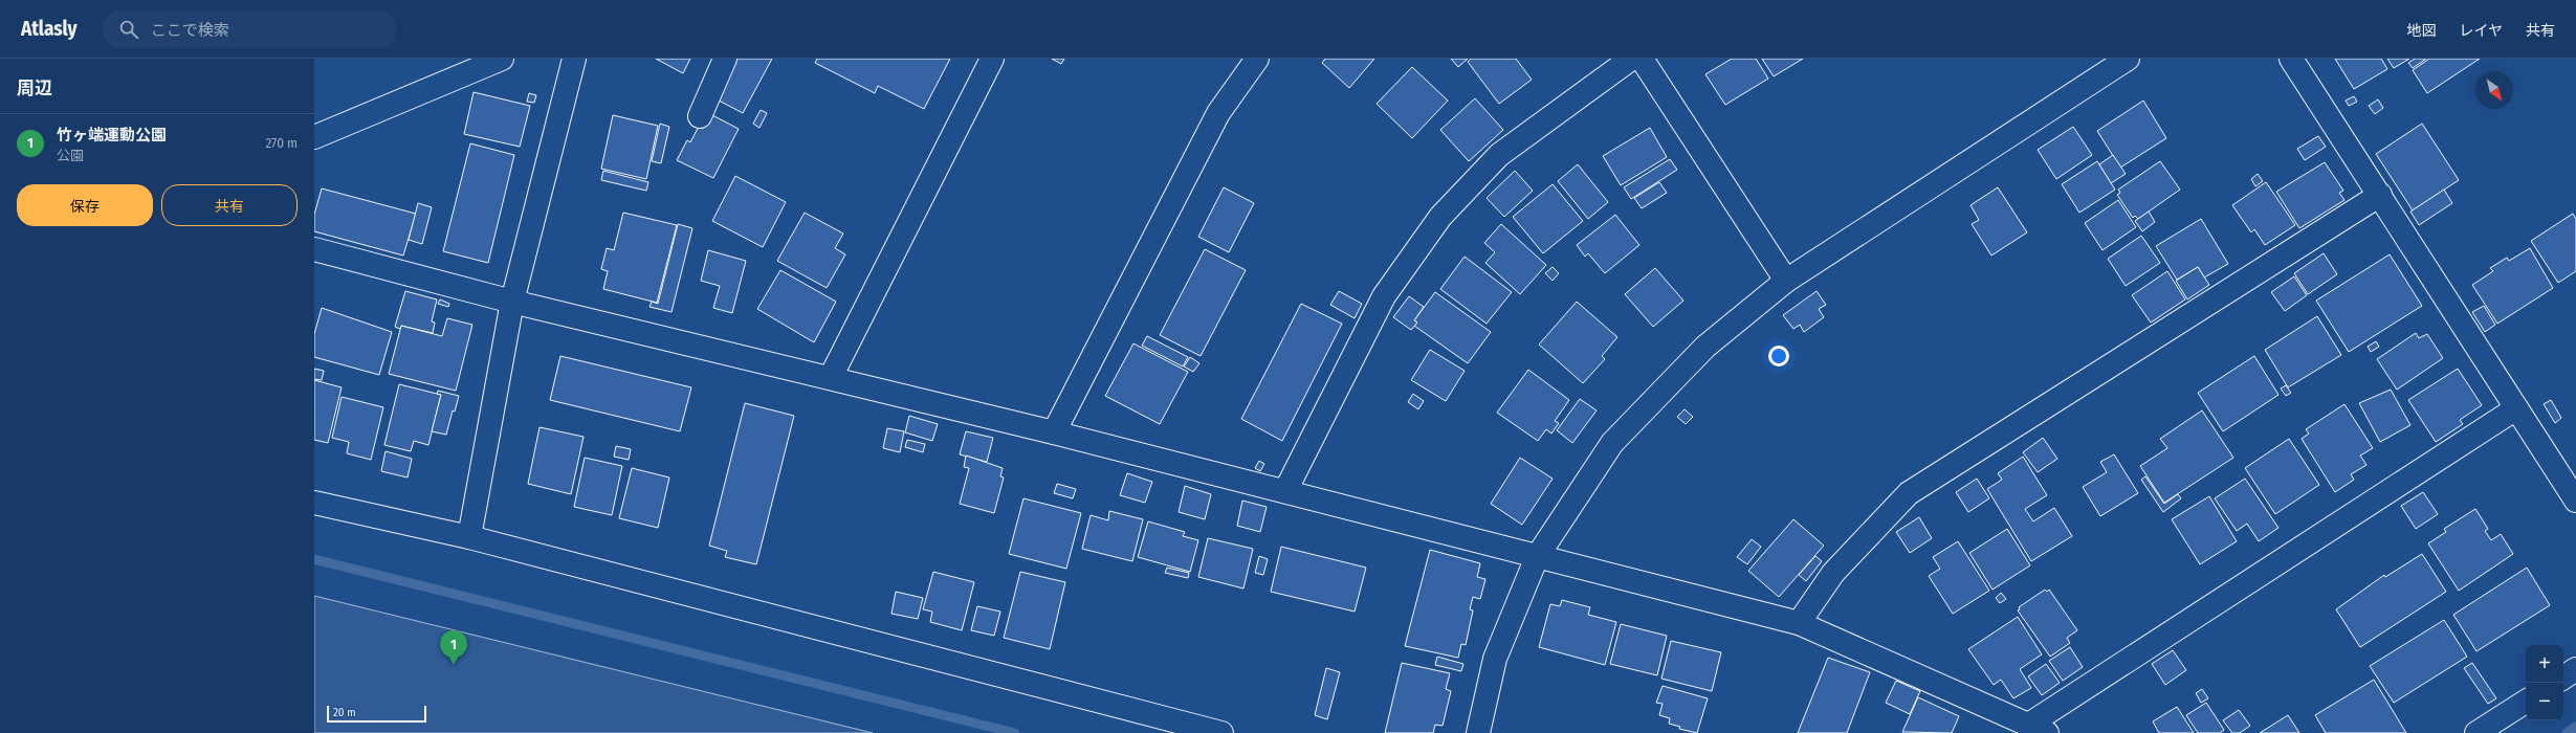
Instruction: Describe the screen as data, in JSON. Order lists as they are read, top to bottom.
{
  "scale_bar": "20 m",
  "north": "bottom right",
  "page": {
    "header": "Atlasly",
    "search": "ここで検索",
    "nav": ["地図", "レイヤ", "共有"],
    "heading": "周辺",
    "list": [
      {
        "mark": "1",
        "name": "竹ヶ端運動公園",
        "note": "公園",
        "value": "270 m"
      }
    ],
    "buttons": ["保存", "共有"],
    "pins": "1",
    "map_buttons": ["+", "−"],
    "scale": "20 m"
  }
}
